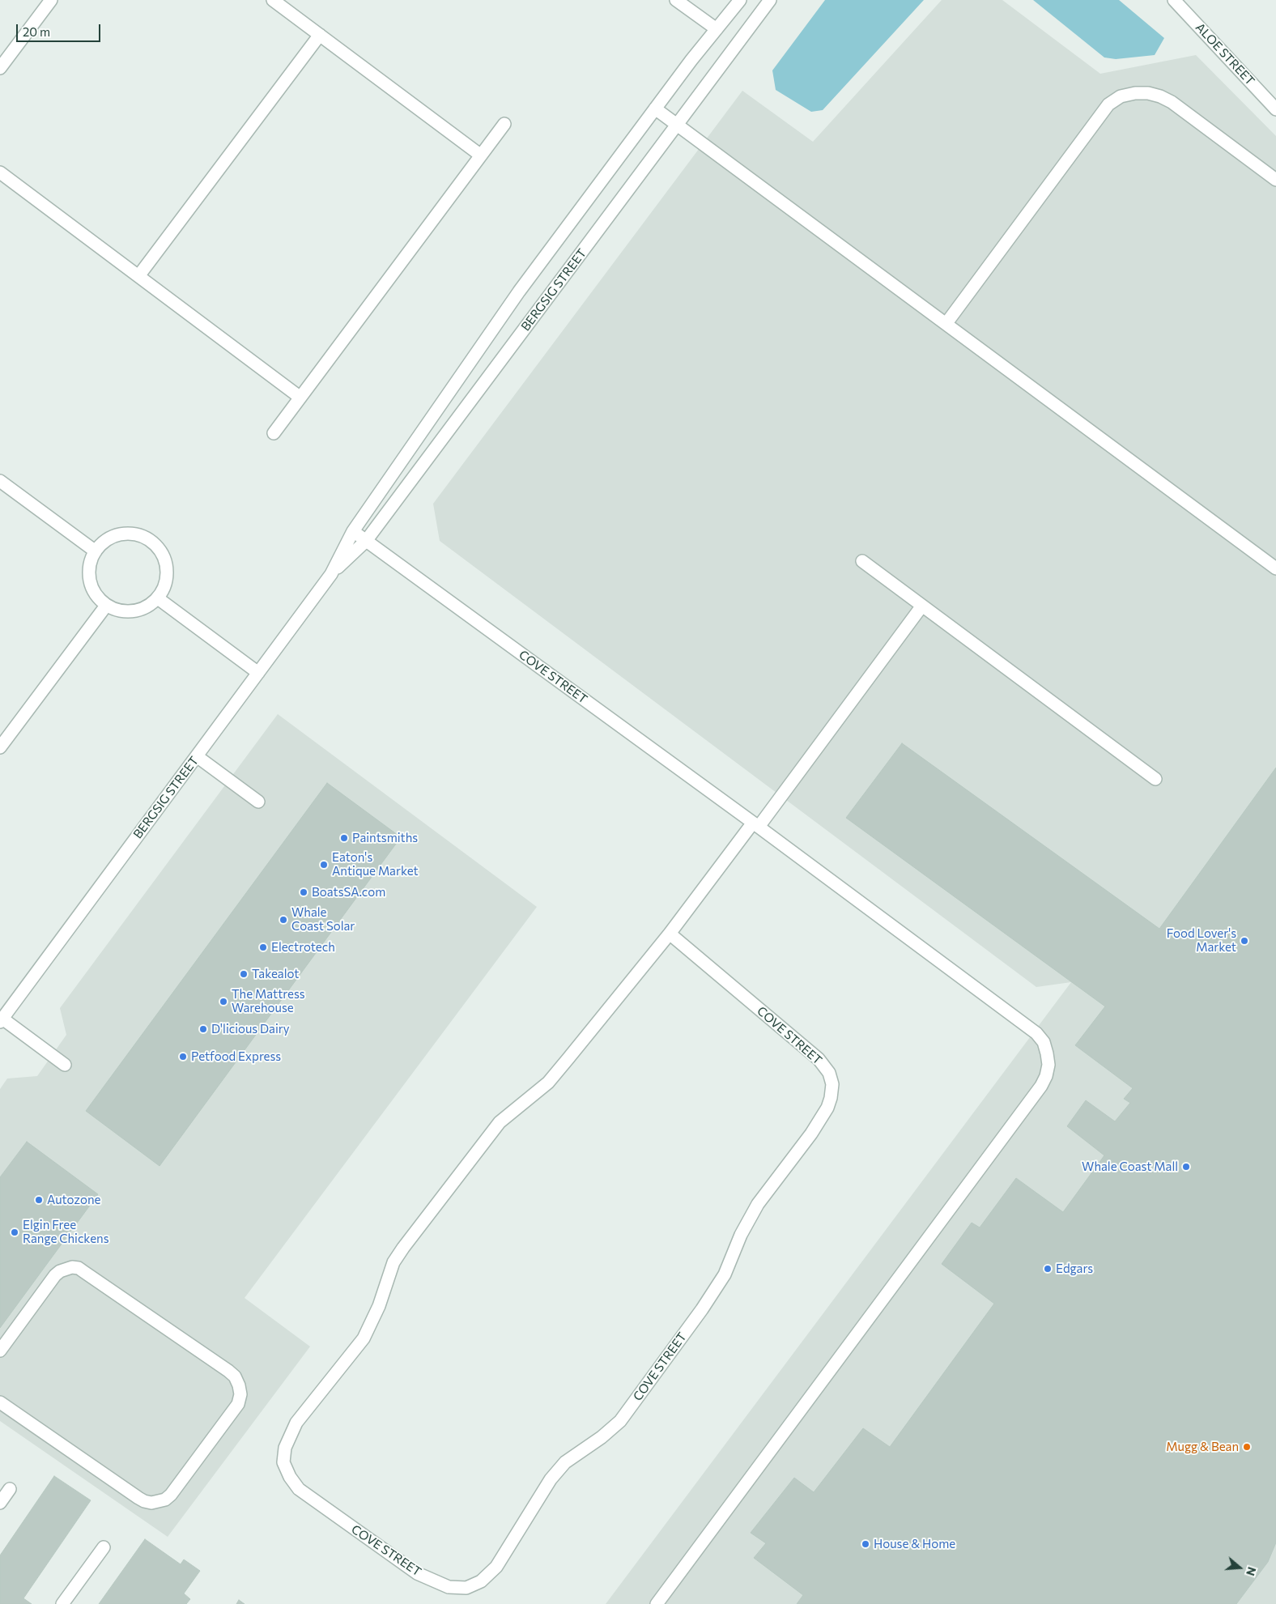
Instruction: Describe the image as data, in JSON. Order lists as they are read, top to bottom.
{
  "streets": {
    "street": ["ALOE STREET", "BERGSIG STREET", "COVE STREET"]
  },
  "crossings": [
    ["BERGSIG STREET", "COVE STREET"]
  ],
  "places": [
    "Paintsmiths",
    "Eaton's Antique Market",
    "BoatsSA.com",
    "Whale Coast Solar",
    "Food Lover's Market",
    "Electrotech",
    "Takealot",
    "The Mattress Warehouse",
    "D'licious Dairy",
    "Petfood Express",
    "Whale Coast Mall",
    "Autozone",
    "Elgin Free Range Chickens",
    "Edgars",
    "Mugg & Bean",
    "House & Home"
  ],
  "scale_bar": "20 m",
  "north": "right"
}
